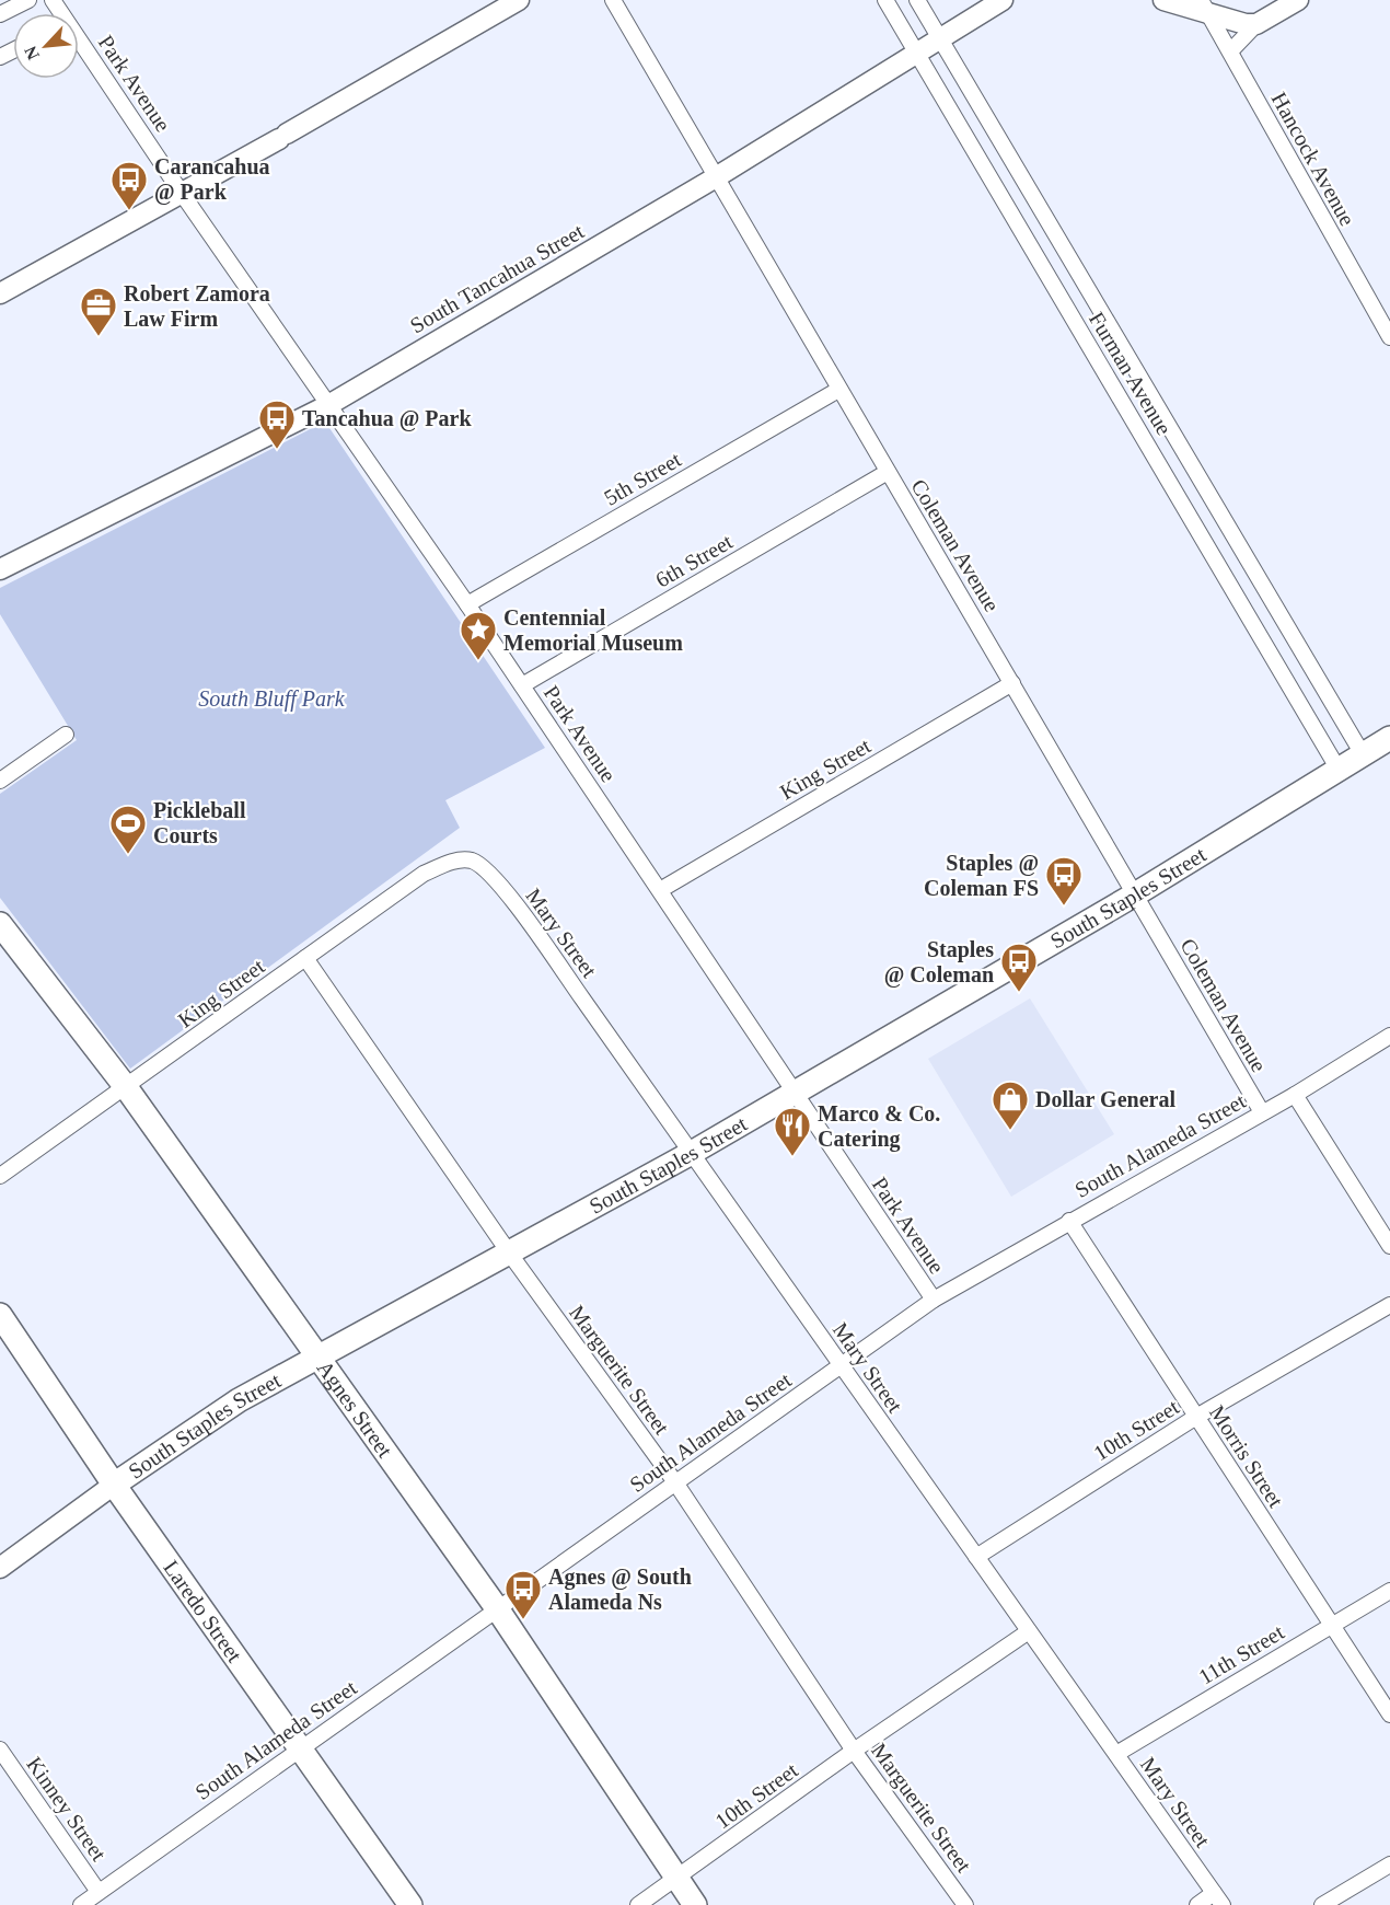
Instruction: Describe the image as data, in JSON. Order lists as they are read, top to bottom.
{
  "streets": {
    "main road": [
      "South Tancahua Street",
      "South Staples Street",
      "Agnes Street",
      "Laredo Street"
    ],
    "street": [
      "Park Avenue",
      "Hancock Avenue",
      "Furman Avenue",
      "5th Street",
      "Coleman Avenue",
      "6th Street",
      "King Street",
      "Mary Street",
      "South Alameda Street",
      "Marguerite Street",
      "10th Street",
      "Morris Street",
      "11th Street",
      "Kinney Street"
    ]
  },
  "crossings": [
    ["Park Avenue", "South Tancahua Street"],
    ["Park Avenue", "5th Street"],
    ["Park Avenue", "6th Street"],
    ["Park Avenue", "King Street"],
    ["Park Avenue", "South Staples Street"],
    ["Park Avenue", "South Alameda Street"],
    ["South Tancahua Street", "Furman Avenue"],
    ["South Tancahua Street", "Coleman Avenue"],
    ["Furman Avenue", "South Staples Street"],
    ["5th Street", "Coleman Avenue"],
    ["Coleman Avenue", "6th Street"],
    ["Coleman Avenue", "King Street"],
    ["Coleman Avenue", "South Staples Street"],
    ["Coleman Avenue", "South Alameda Street"],
    ["King Street", "Mary Street"],
    ["King Street", "Marguerite Street"],
    ["King Street", "Agnes Street"],
    ["South Staples Street", "Mary Street"],
    ["South Staples Street", "Marguerite Street"],
    ["South Staples Street", "Agnes Street"],
    ["South Staples Street", "Laredo Street"],
    ["Mary Street", "South Alameda Street"],
    ["Mary Street", "10th Street"],
    ["Mary Street", "11th Street"],
    ["South Alameda Street", "Marguerite Street"],
    ["South Alameda Street", "Agnes Street"],
    ["South Alameda Street", "Morris Street"],
    ["South Alameda Street", "Laredo Street"],
    ["South Alameda Street", "Kinney Street"],
    ["Marguerite Street", "10th Street"],
    ["Agnes Street", "10th Street"],
    ["10th Street", "Morris Street"],
    ["Morris Street", "11th Street"]
  ],
  "parks": ["South Bluff Park"],
  "places": {
    "bus stop": [
      "Carancahua @ Park",
      "Tancahua @ Park",
      "Staples @ Coleman FS",
      "Staples @ Coleman",
      "Agnes @ South Alameda Ns"
    ],
    "office": ["Robert Zamora Law Firm"],
    "place": ["Centennial Memorial Museum"],
    "sports": ["Pickleball Courts"],
    "shop": ["Dollar General"],
    "restaurant": ["Marco & Co. Catering"]
  },
  "north": "bottom left"
}
